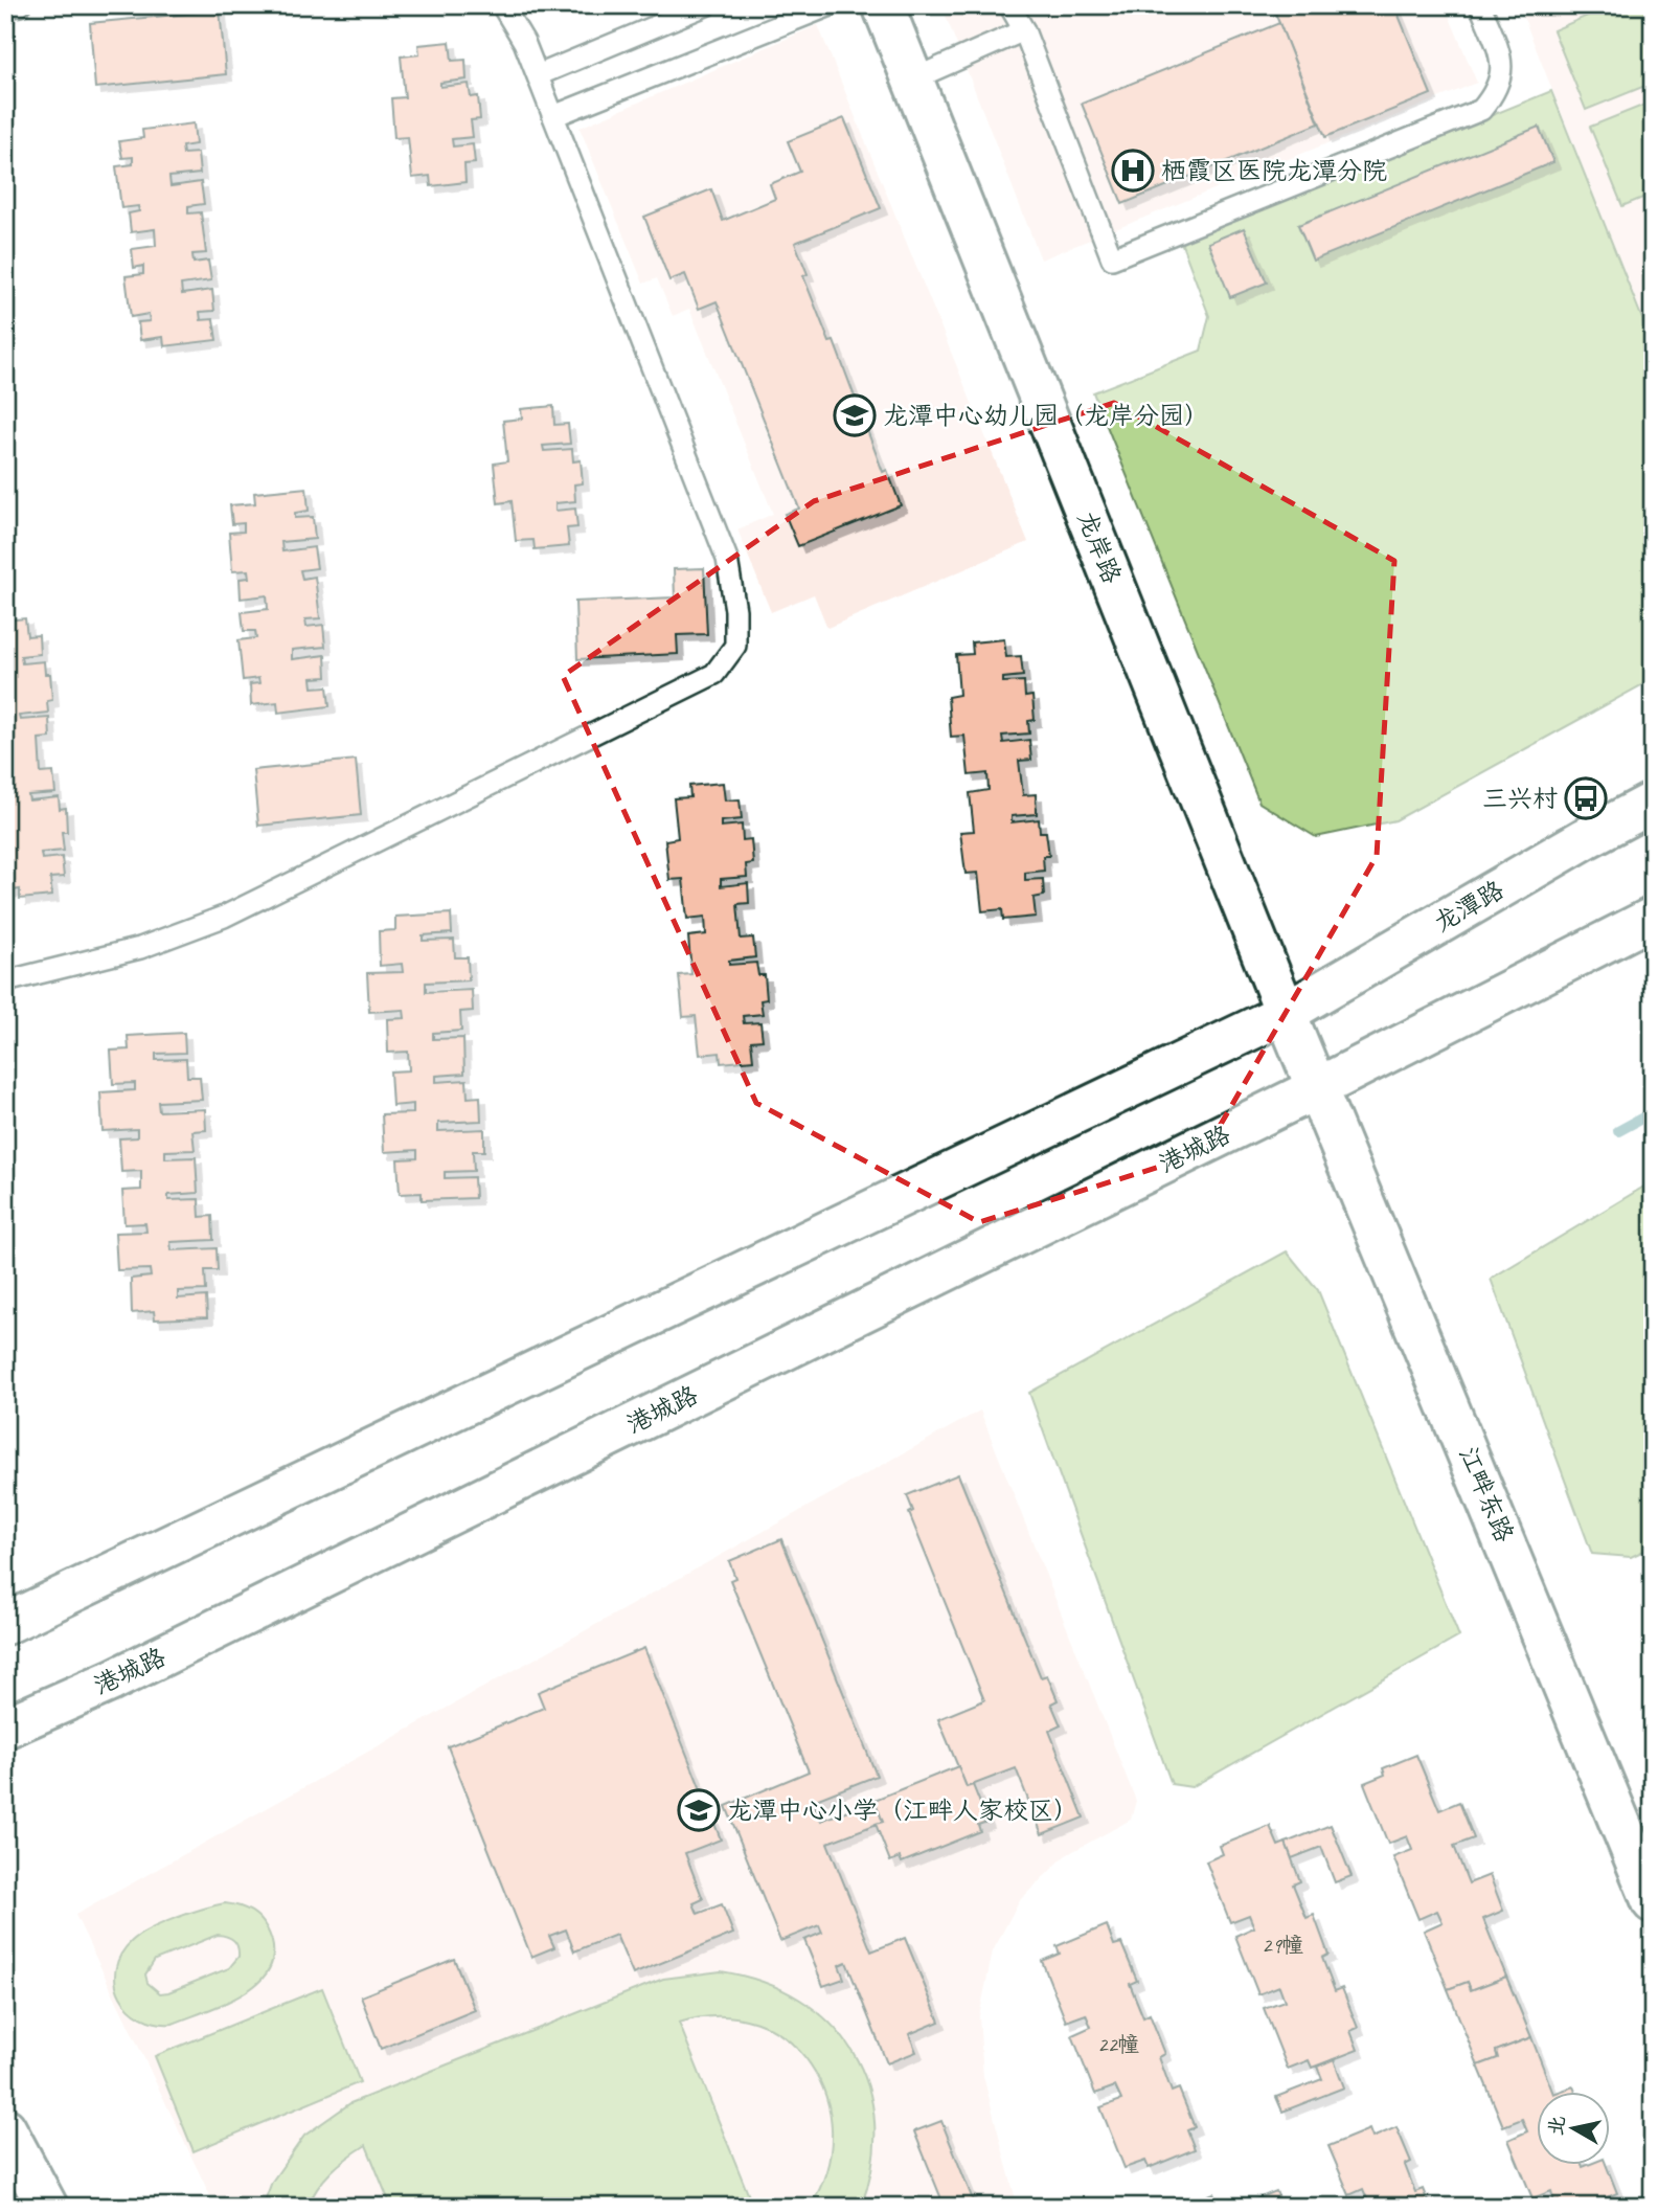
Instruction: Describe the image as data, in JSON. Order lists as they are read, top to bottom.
{
  "streets": {
    "main road": [
      "龙岸路",
      "龙潭路",
      "港城路",
      "江畔东路"
    ]
  },
  "crossings": [
    ["龙岸路", "龙潭路"],
    ["龙岸路", "港城路"],
    ["龙岸路", "江畔东路"],
    ["港城路", "江畔东路"]
  ],
  "places": {
    "hospital": ["栖霞区医院龙潭分院"],
    "school or university": ["龙潭中心幼儿园（龙岸分园）", "龙潭中心小学（江畔人家校区）"],
    "bus stop": ["三兴村"]
  },
  "house_numbers": ["29幢", "22幢"],
  "north": "left"
}
